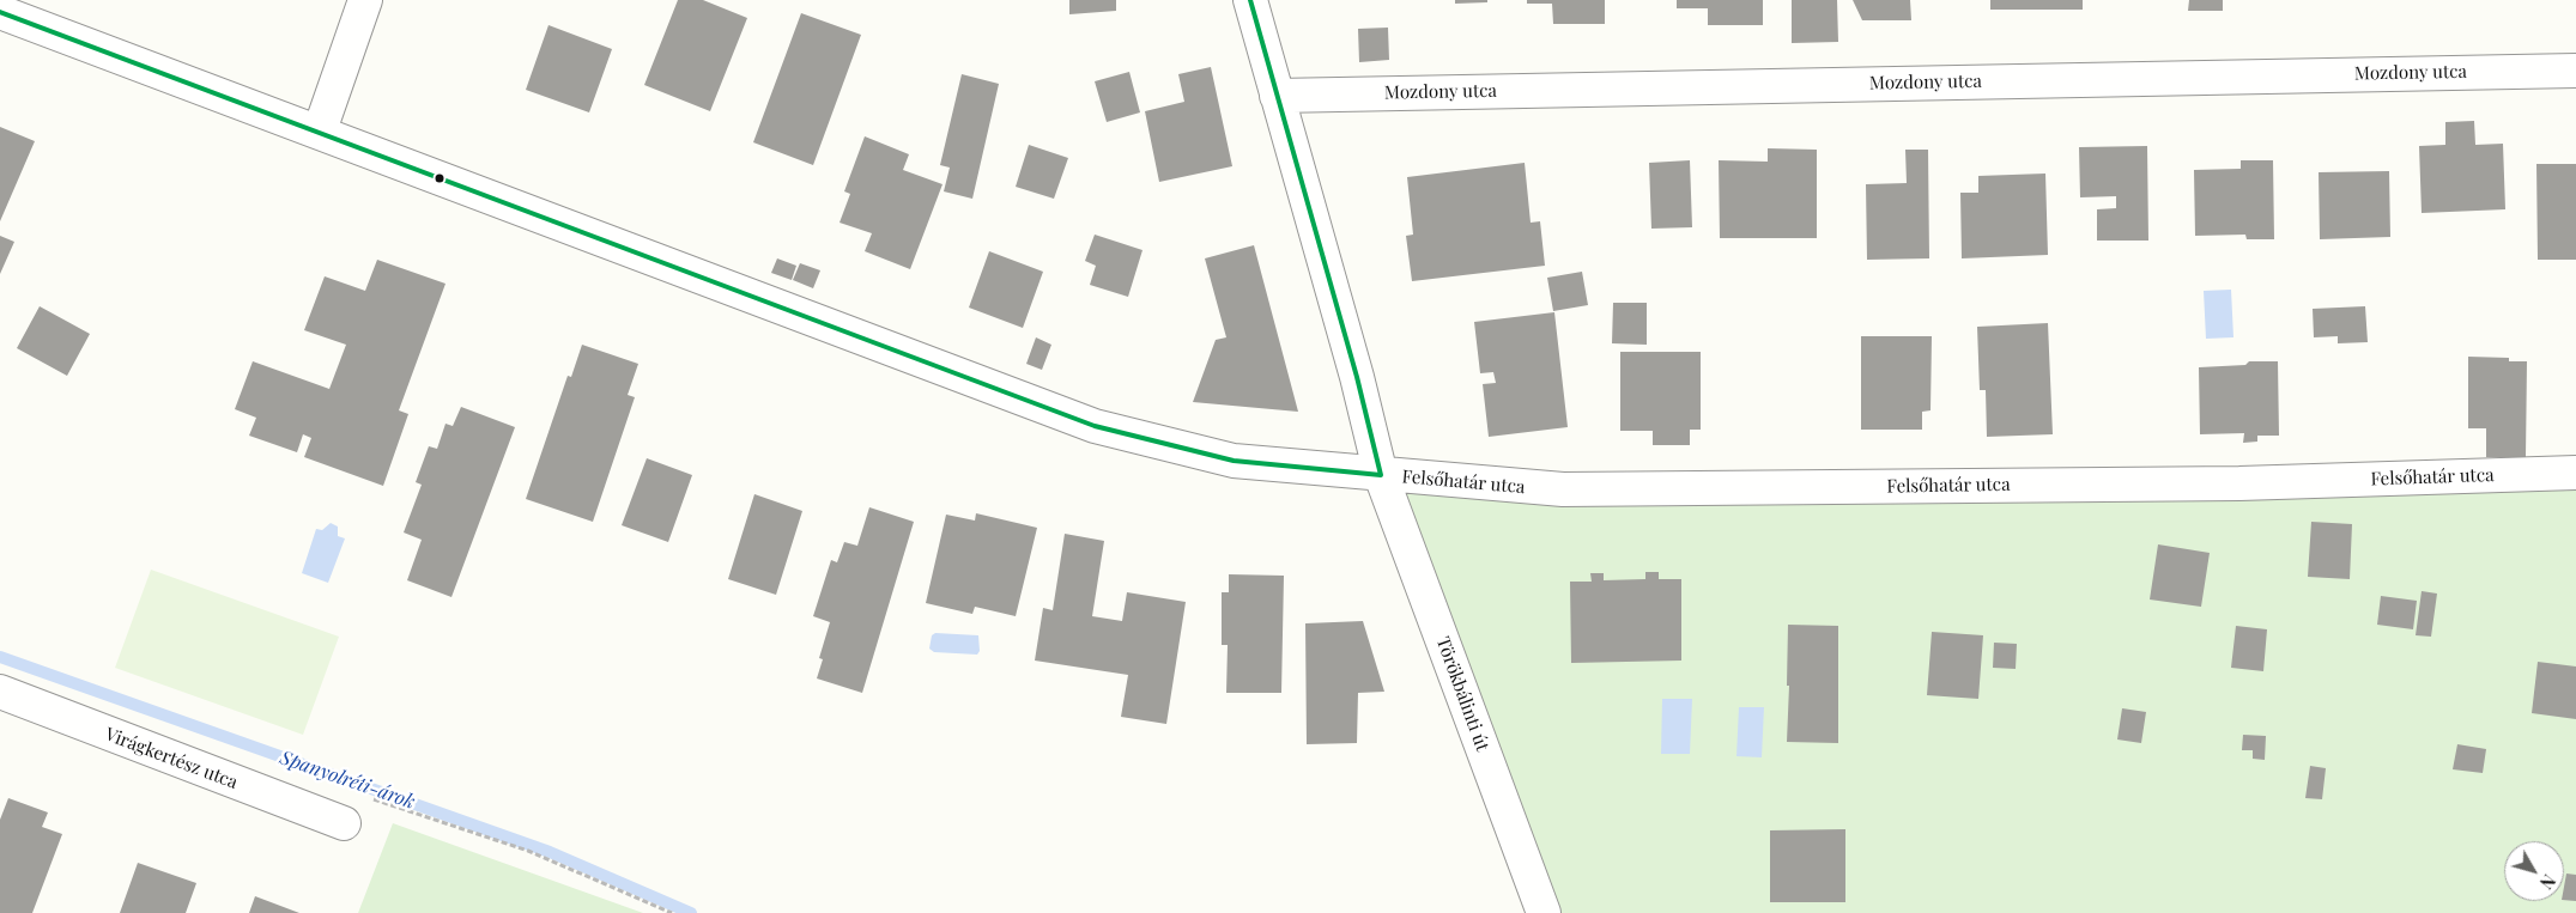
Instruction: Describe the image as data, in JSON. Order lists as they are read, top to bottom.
{
  "streets": {
    "street": [
      "Mozdony utca",
      "Felsőhatár utca",
      "Törökbálinti út",
      "Virágkertész utca"
    ]
  },
  "crossings": [
    ["Mozdony utca", "Törökbálinti út"],
    ["Felsőhatár utca", "Törökbálinti út"]
  ],
  "water": ["Spanyolréti-árok"],
  "north": "bottom right"
}
